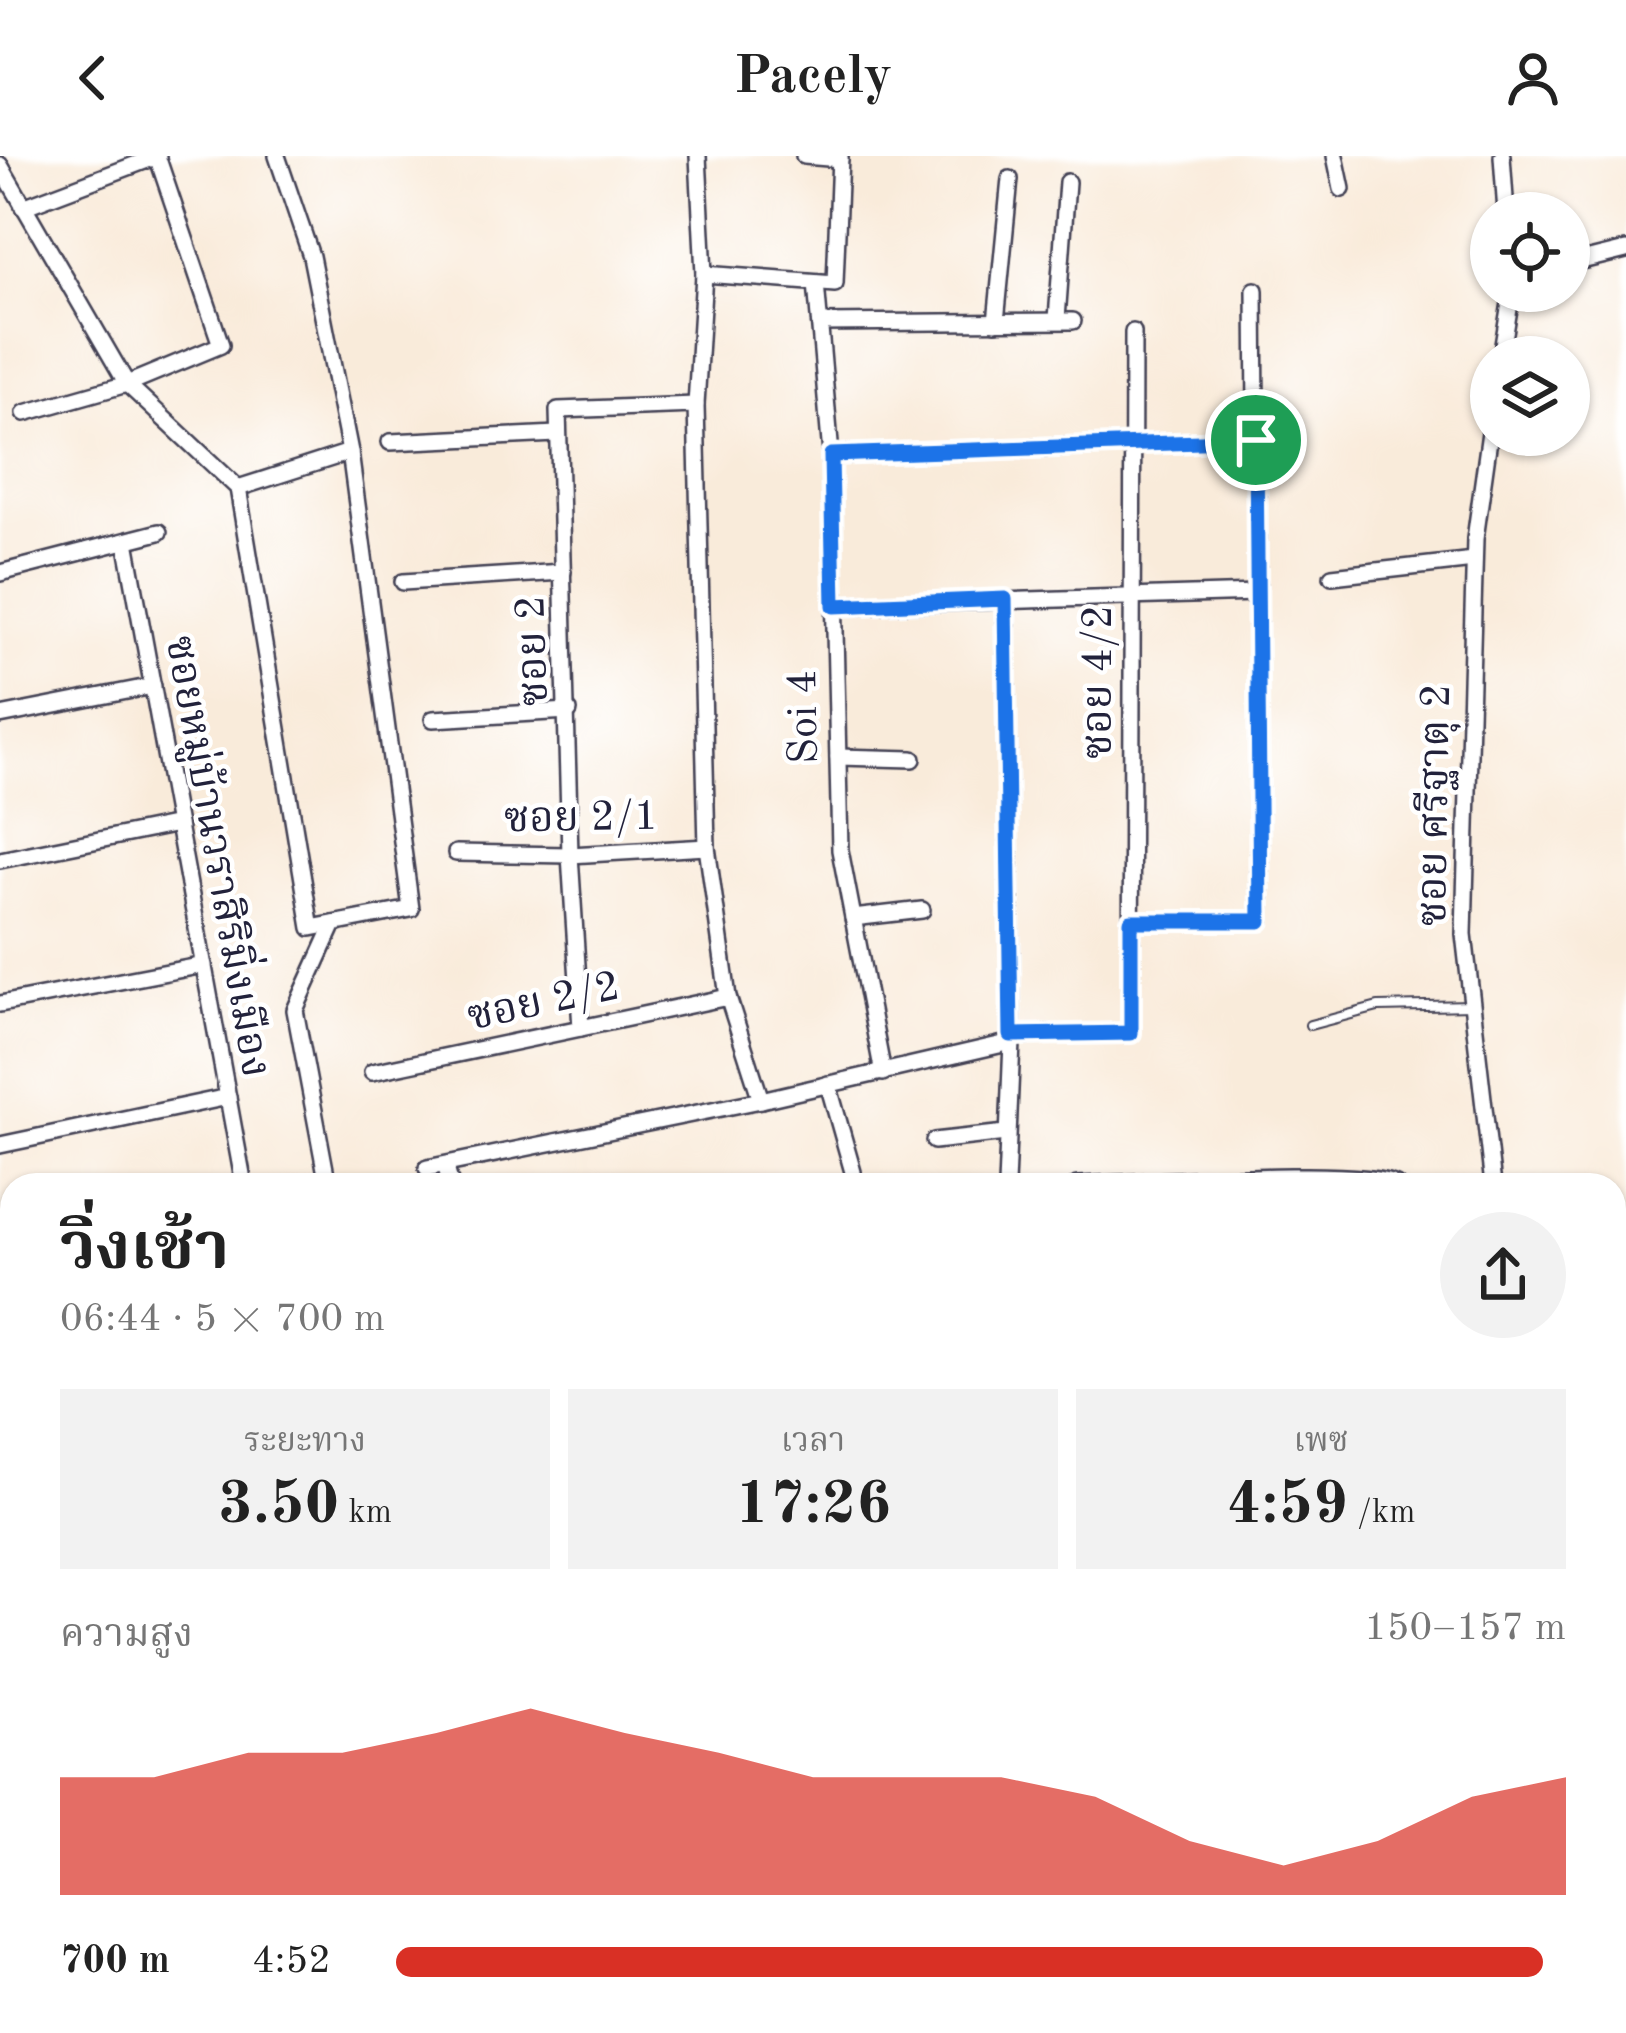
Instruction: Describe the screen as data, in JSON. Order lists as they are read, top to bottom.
{
  "streets": {
    "street": [
      "ซอย 2",
      "ซอย 4/2",
      "Soi 4",
      "ซอย ศรีฐาตุ 2",
      "ซอย 2/1",
      "ซอยหมู่บ้านวราสิริมิ่งเมือง",
      "ซอย 2/2"
    ]
  },
  "crossings": [
    ["ซอย 2", "ซอย 2/1"],
    ["ซอย 2", "ซอย 2/2"]
  ],
  "page": {
    "header": "Pacely",
    "heading": ["วิ่งเช้า", "06:44 · 5 × 700 m"],
    "stats": [
      ["ระยะทาง", "3.50 km"],
      ["เวลา", "17:26"],
      ["เพซ", "4:59 /km"]
    ],
    "chart": ["ความสูง", "150–157 m"],
    "list": [
      {
        "name": "700 m",
        "note": "4:52"
      }
    ]
  }
}
